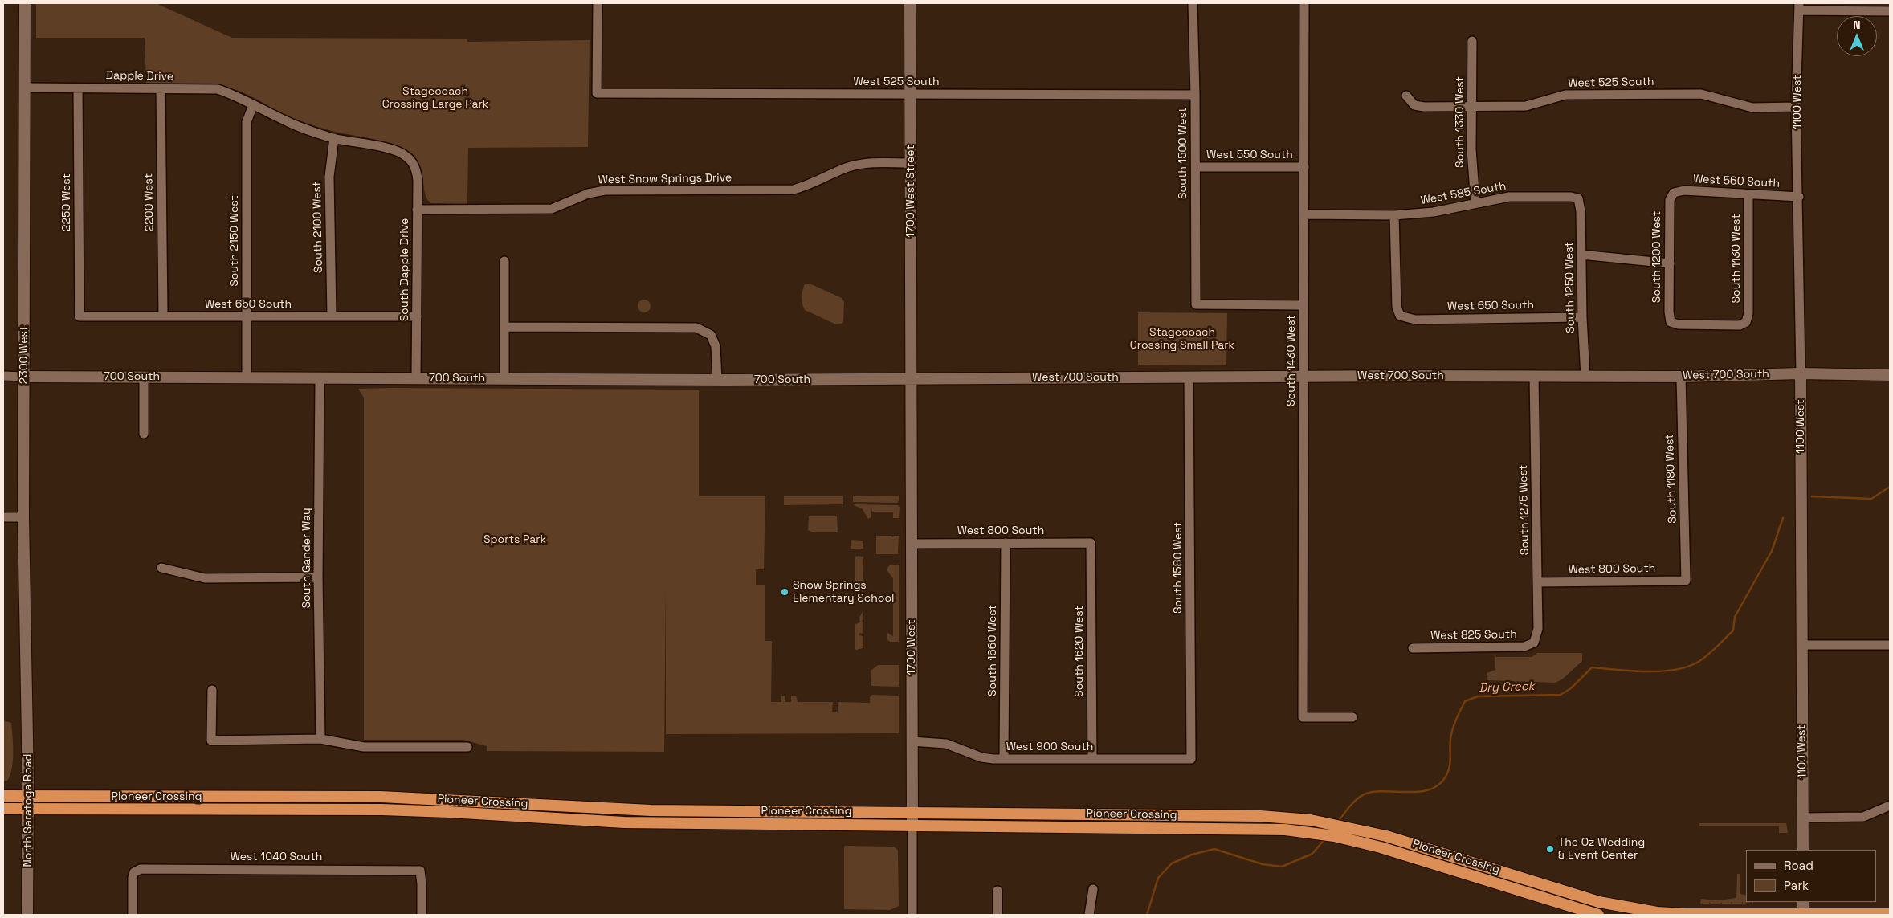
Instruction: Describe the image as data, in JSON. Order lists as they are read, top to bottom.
{
  "streets": {
    "highway": ["Pioneer Crossing"],
    "street": [
      "Dapple Drive",
      "West 525 South",
      "1100 West",
      "South 1330 West",
      "South 1500 West",
      "West 550 South",
      "West Snow Springs Drive",
      "West 560 South",
      "1700 West Street",
      "West 585 South",
      "2250 West",
      "2200 West",
      "South 2100 West",
      "South 2150 West",
      "South 1200 West",
      "South 1130 West",
      "South Dapple Drive",
      "South 1250 West",
      "West 650 South",
      "2300 West",
      "South 1430 West",
      "West 700 South",
      "700 South",
      "South 1180 West",
      "South 1275 West",
      "West 800 South",
      "South Gander Way",
      "South 1580 West",
      "West 825 South",
      "1700 West",
      "South 1660 West",
      "South 1620 West",
      "West 900 South",
      "North Saratoga Road",
      "West 1040 South"
    ]
  },
  "crossings": [
    ["Dapple Drive", "2250 West"],
    ["Dapple Drive", "2200 West"],
    ["Dapple Drive", "South 2100 West"],
    ["Dapple Drive", "South 2150 West"],
    ["Dapple Drive", "South Dapple Drive"],
    ["Dapple Drive", "2300 West"],
    ["West 525 South", "1100 West"],
    ["West 525 South", "South 1330 West"],
    ["West 525 South", "South 1500 West"],
    ["West 525 South", "1700 West Street"],
    ["1100 West", "West 560 South"],
    ["1100 West", "West 700 South"],
    ["South 1330 West", "West 585 South"],
    ["South 1500 West", "West 550 South"],
    ["South 1500 West", "South 1430 West"],
    ["West 550 South", "South 1430 West"],
    ["West Snow Springs Drive", "1700 West Street"],
    ["West Snow Springs Drive", "South Dapple Drive"],
    ["West 560 South", "South 1200 West"],
    ["West 560 South", "South 1130 West"],
    ["1700 West Street", "West 700 South"],
    ["1700 West Street", "700 South"],
    ["1700 West Street", "1700 West"],
    ["West 585 South", "South 1250 West"],
    ["West 585 South", "West 650 South"],
    ["West 585 South", "South 1430 West"],
    ["2250 West", "West 650 South"],
    ["2200 West", "West 650 South"],
    ["South 2100 West", "West 650 South"],
    ["South 2150 West", "West 650 South"],
    ["South 2150 West", "700 South"],
    ["South 1200 West", "South 1130 West"],
    ["South Dapple Drive", "West 650 South"],
    ["South Dapple Drive", "700 South"],
    ["South 1250 West", "West 650 South"],
    ["South 1250 West", "West 700 South"],
    ["2300 West", "700 South"],
    ["2300 West", "North Saratoga Road"],
    ["South 1430 West", "West 700 South"],
    ["West 700 South", "700 South"],
    ["West 700 South", "South 1180 West"],
    ["West 700 South", "South 1275 West"],
    ["West 700 South", "South 1580 West"],
    ["West 700 South", "1700 West"],
    ["700 South", "South Gander Way"],
    ["700 South", "1700 West"],
    ["South 1180 West", "West 800 South"],
    ["South 1275 West", "West 800 South"],
    ["South 1275 West", "West 825 South"],
    ["West 800 South", "1700 West"],
    ["West 800 South", "South 1660 West"],
    ["West 800 South", "South 1620 West"],
    ["South 1580 West", "West 900 South"],
    ["1700 West", "West 900 South"],
    ["1700 West", "Pioneer Crossing"],
    ["South 1660 West", "West 900 South"],
    ["South 1620 West", "West 900 South"],
    ["Pioneer Crossing", "North Saratoga Road"]
  ],
  "water": ["Dry Creek"],
  "parks": ["Stagecoach Crossing Large Park", "Stagecoach Crossing Small Park", "Sports Park"],
  "places": ["Snow Springs Elementary School", "The Oz Wedding & Event Center"],
  "legend": ["Road", "Park"],
  "north": "top"
}
